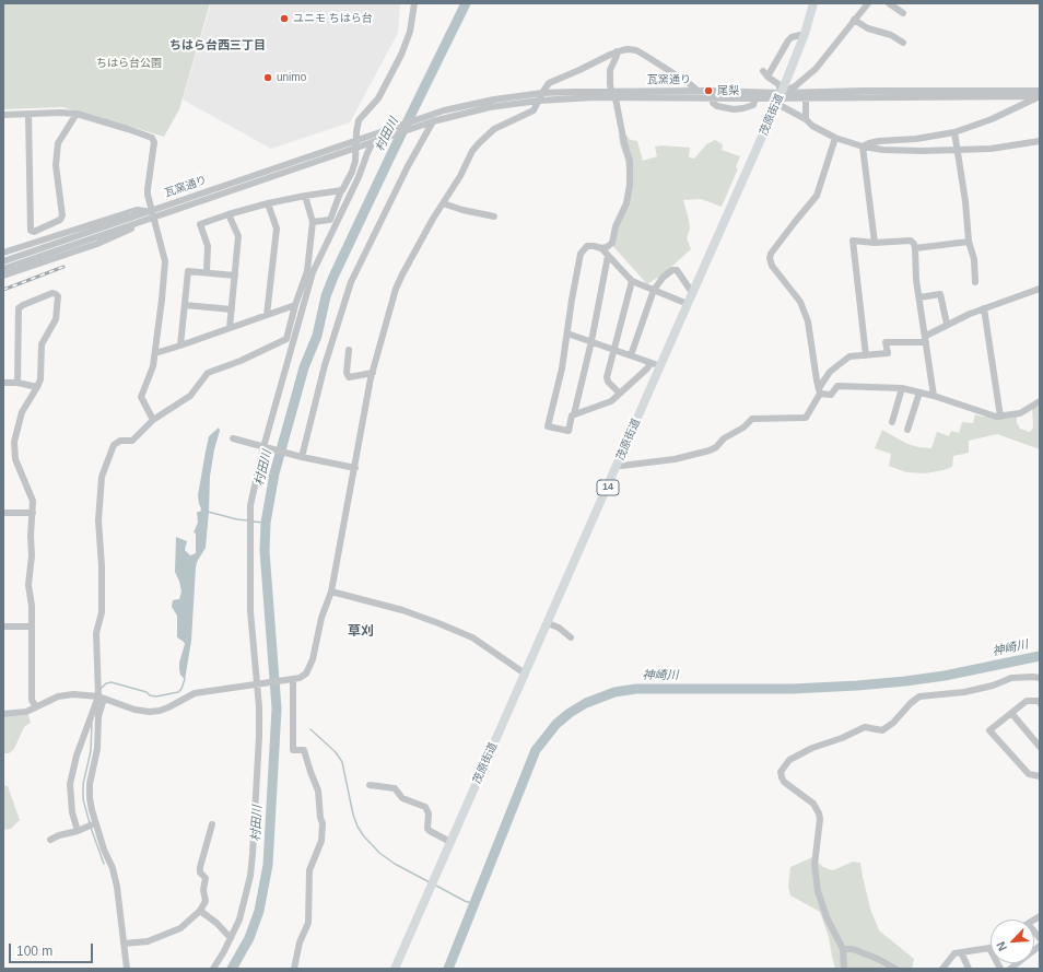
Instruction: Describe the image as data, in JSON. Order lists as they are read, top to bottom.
{
  "streets": {
    "main road": ["茂原街道", "14"],
    "street": ["瓦窯通り"]
  },
  "crossings": [
    ["瓦窯通り", "茂原街道"]
  ],
  "districts": ["ちはら台西三丁目", "草刈"],
  "water": ["村田川", "神崎川"],
  "parks": ["ちはら台公園"],
  "places": ["ユニモ ちはら台", "unimo", "尾梨"],
  "scale_bar": "100 m",
  "north": "bottom left"
}
